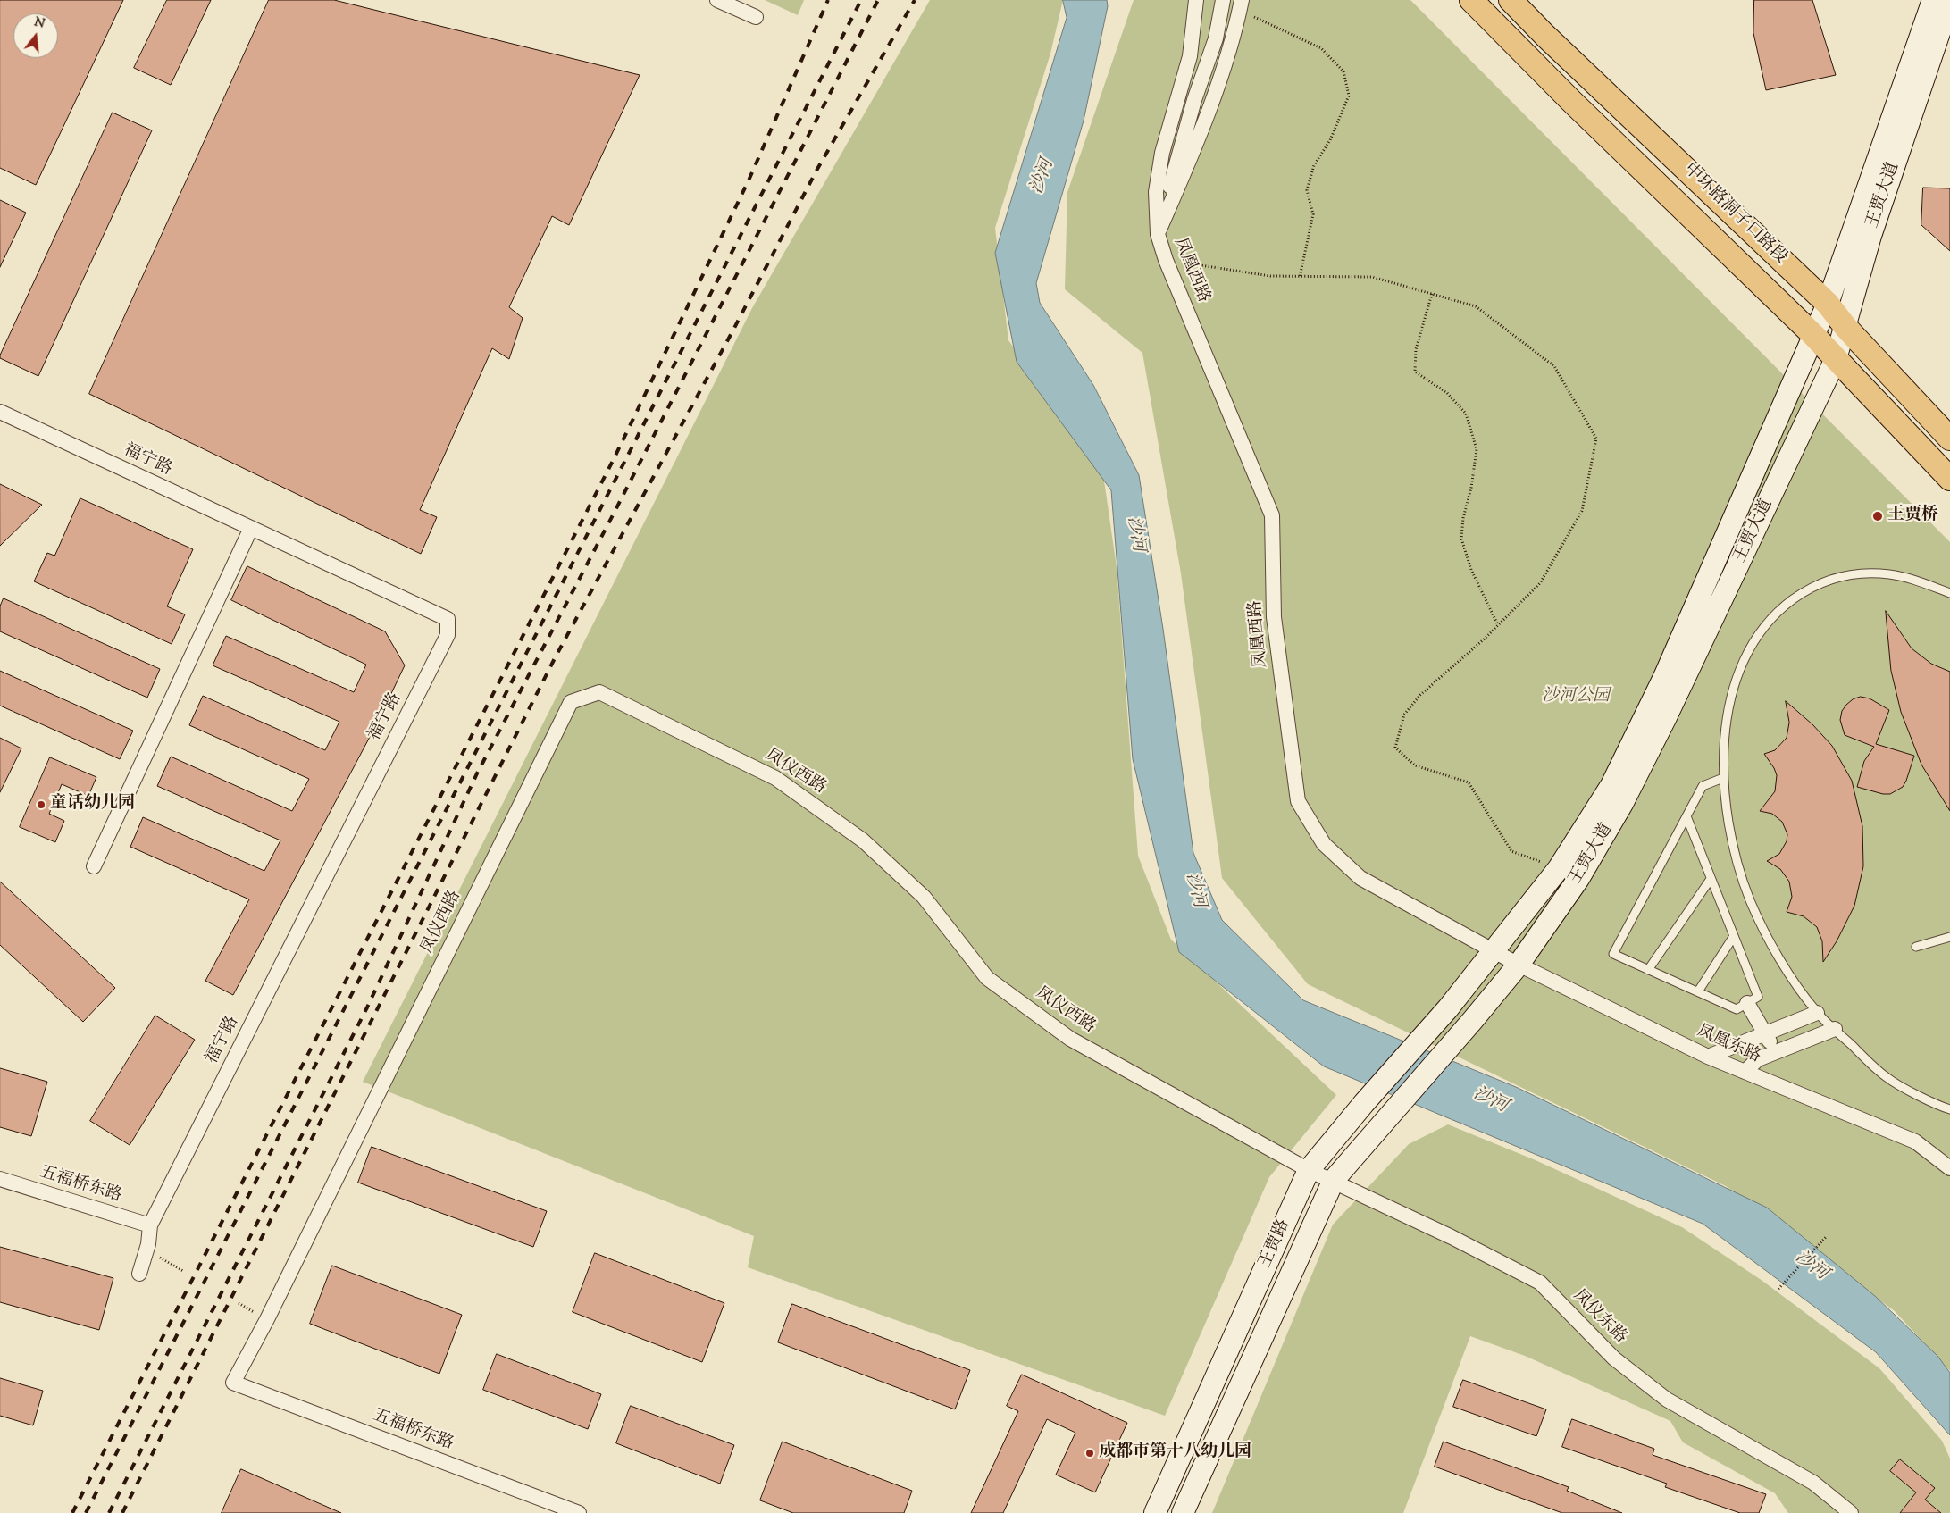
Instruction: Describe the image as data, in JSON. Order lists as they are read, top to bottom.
{
  "streets": {
    "main road": ["王贾大道", "中环路洞子口路段", "王贾路"],
    "street": [
      "凤凰西路",
      "福宁路",
      "凤仪西路",
      "凤凰东路",
      "五福桥东路",
      "凤仪东路"
    ]
  },
  "crossings": [
    ["王贾大道", "中环路洞子口路段"],
    ["王贾大道", "凤凰西路"],
    ["王贾大道", "凤凰东路"],
    ["王贾大道", "王贾路"],
    ["凤凰西路", "凤凰东路"],
    ["福宁路", "五福桥东路"],
    ["凤仪西路", "五福桥东路"],
    ["凤仪西路", "王贾路"],
    ["凤仪西路", "凤仪东路"],
    ["王贾路", "凤仪东路"]
  ],
  "water": ["沙河"],
  "parks": ["沙河公园"],
  "places": ["王贾桥", "童话幼儿园", "成都市第十八幼儿园"],
  "north": "top"
}
